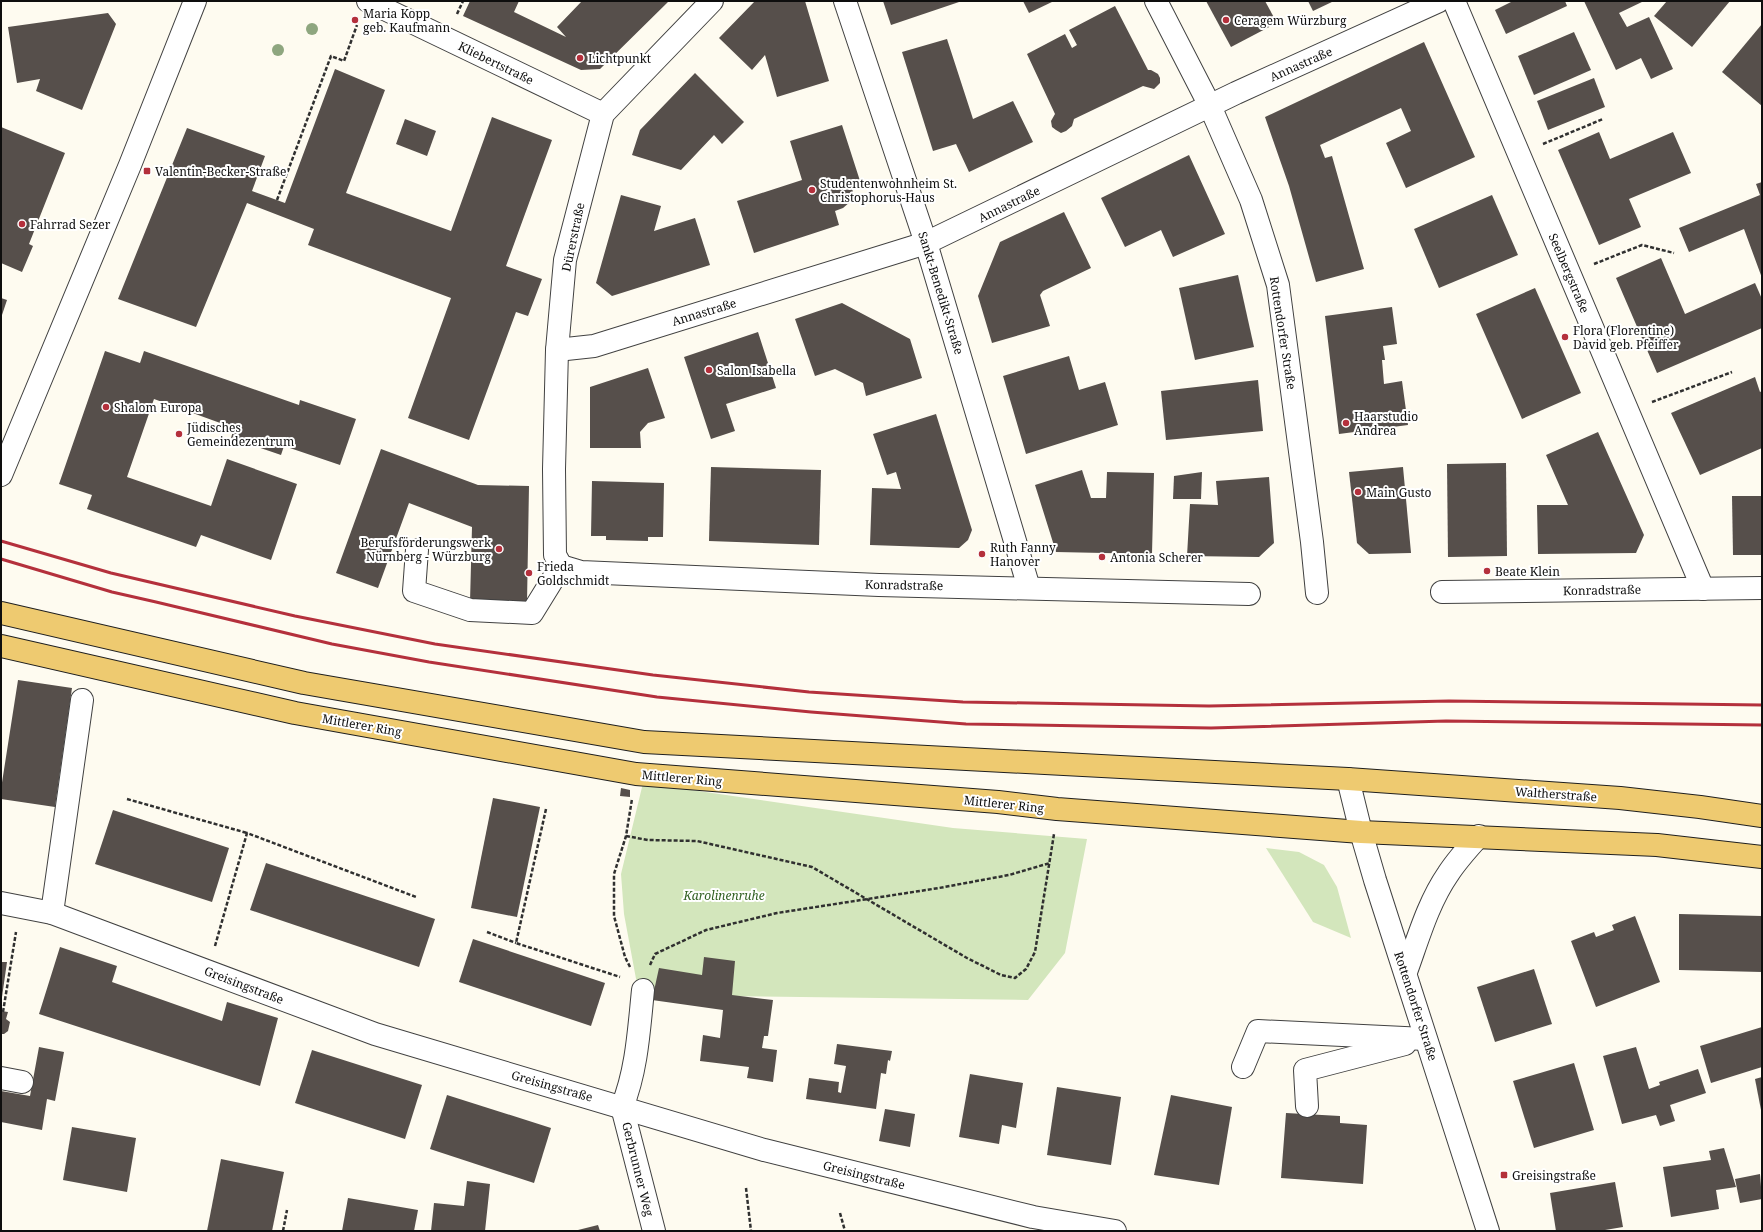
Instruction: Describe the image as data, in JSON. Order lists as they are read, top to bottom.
{
  "streets": {
    "main road": ["Mittlerer Ring", "Waltherstraße"],
    "street": [
      "Kliebertstraße",
      "Annastraße",
      "Dürerstraße",
      "Seelbergstraße",
      "Sankt-Benedikt-Straße",
      "Rottendorfer Straße",
      "Konradstraße",
      "Greisingstraße",
      "Gerbrunner Weg"
    ]
  },
  "crossings": [
    ["Kliebertstraße", "Dürerstraße"],
    ["Annastraße", "Dürerstraße"],
    ["Annastraße", "Sankt-Benedikt-Straße"],
    ["Annastraße", "Rottendorfer Straße"],
    ["Dürerstraße", "Konradstraße"],
    ["Seelbergstraße", "Konradstraße"],
    ["Sankt-Benedikt-Straße", "Konradstraße"],
    ["Rottendorfer Straße", "Mittlerer Ring"],
    ["Rottendorfer Straße", "Waltherstraße"],
    ["Greisingstraße", "Gerbrunner Weg"]
  ],
  "parks": ["Karolinenruhe"],
  "places": {
    "other": [
      "Maria Kopp geb. Kaufmann",
      "Ceragem Würzburg",
      "Lichtpunkt",
      "Studentenwohnheim St. Christophorus-Haus",
      "Fahrrad Sezer",
      "Flora (Florentine) David geb. Pfeiffer",
      "Salon Isabella",
      "Shalom Europa",
      "Haarstudio Andrea",
      "Jüdisches Gemeindezentrum",
      "Main Gusto",
      "Berufsförderungswerk Nürnberg - Würzburg",
      "Ruth Fanny Hanover",
      "Antonia Scherer",
      "Beate Klein",
      "Frieda Goldschmidt"
    ],
    "transit": ["Valentin-Becker-Straße", "Greisingstraße"]
  }
}
